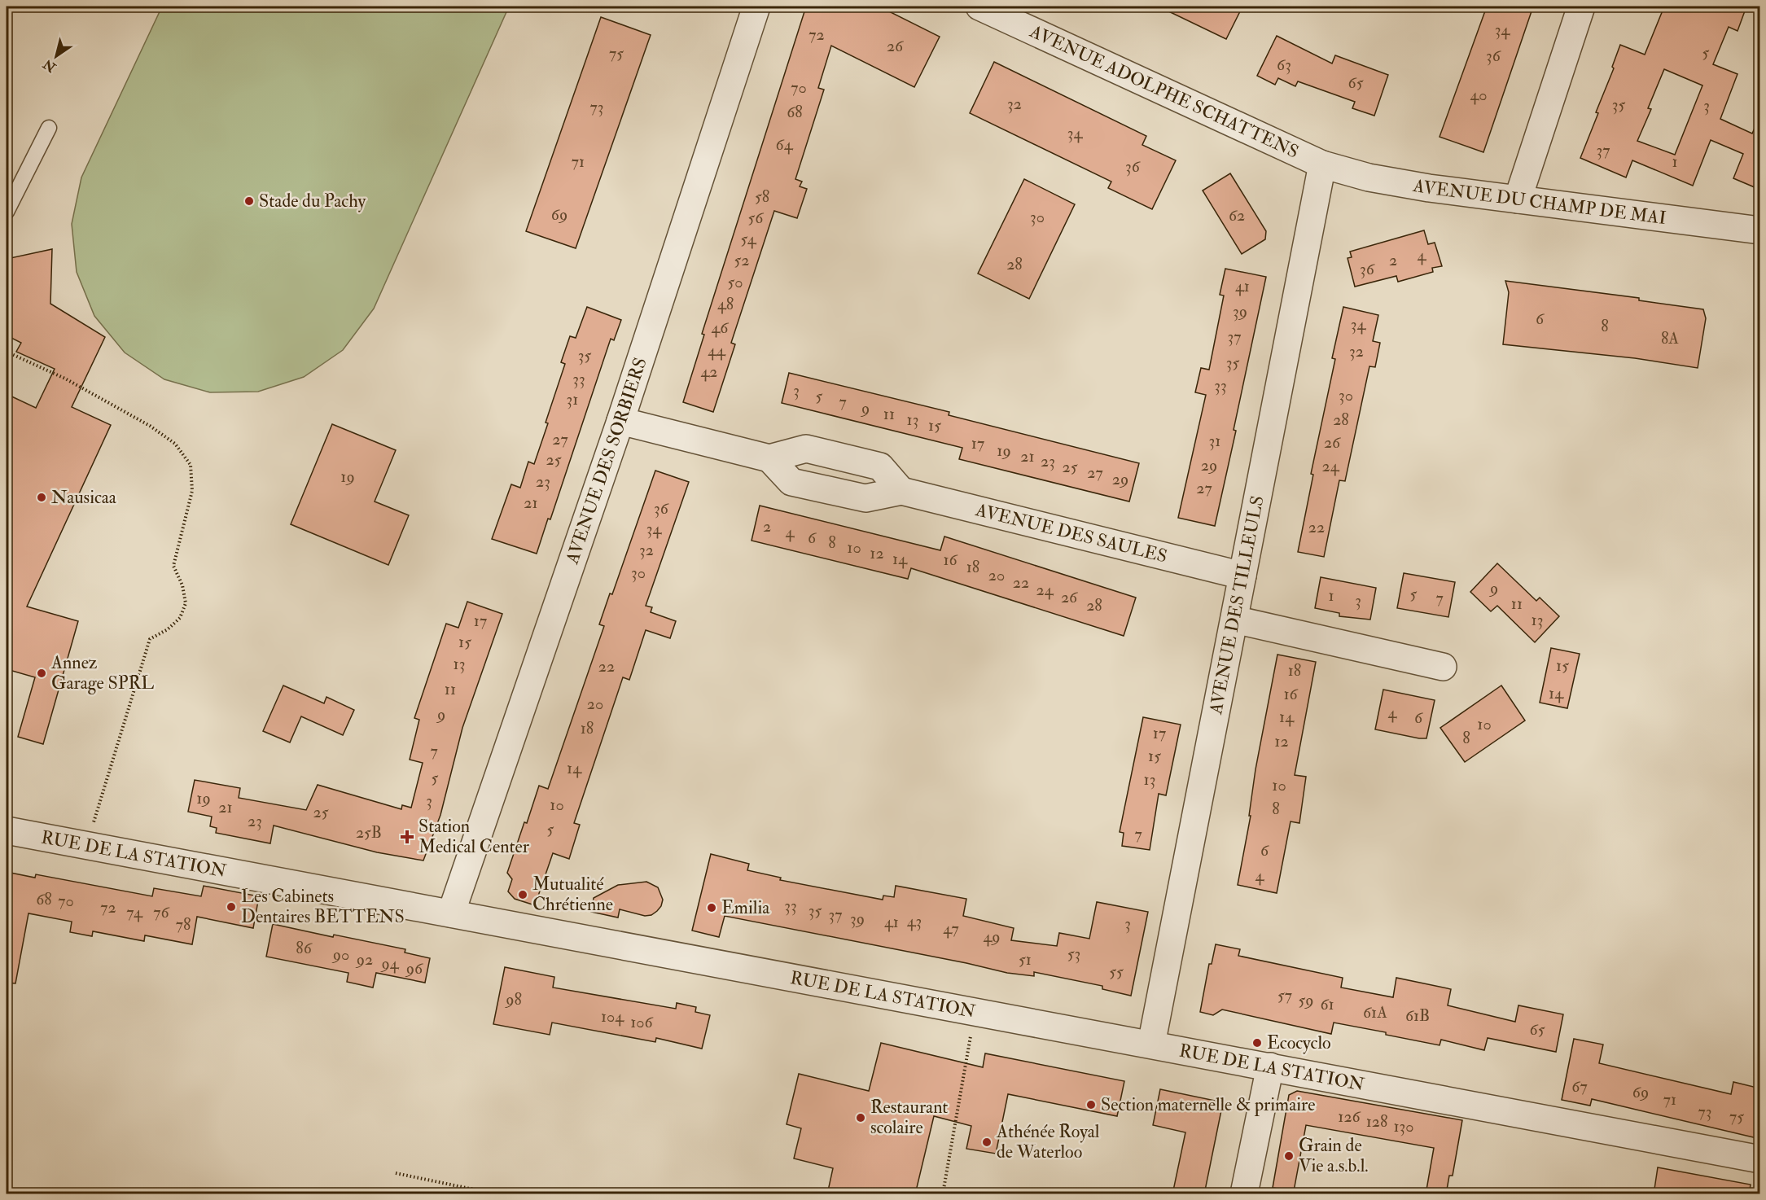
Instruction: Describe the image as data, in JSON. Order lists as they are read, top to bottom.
{
  "streets": {
    "street": [
      "AVENUE ADOLPHE SCHATTENS",
      "AVENUE DU CHAMP DE MAI",
      "AVENUE DES SORBIERS",
      "AVENUE DES SAULES",
      "AVENUE DES TILLEULS",
      "RUE DE LA STATION"
    ]
  },
  "crossings": [
    ["AVENUE ADOLPHE SCHATTENS", "AVENUE DU CHAMP DE MAI"],
    ["AVENUE ADOLPHE SCHATTENS", "AVENUE DES TILLEULS"],
    ["AVENUE DU CHAMP DE MAI", "AVENUE DES TILLEULS"],
    ["AVENUE DES SORBIERS", "RUE DE LA STATION"],
    ["AVENUE DES SAULES", "AVENUE DES TILLEULS"],
    ["AVENUE DES TILLEULS", "RUE DE LA STATION"]
  ],
  "places": {
    "other": [
      "Stade du Pachy",
      "Nausicaa",
      "Annez Garage SPRL",
      "Mutualité Chrétienne",
      "Les Cabinets Dentaires BETTENS",
      "Emilia",
      "Ecocyclo",
      "Section maternelle & primaire",
      "Restaurant scolaire",
      "Athénée Royal de Waterloo",
      "Grain de Vie a.s.b.l."
    ],
    "health": ["Station Medical Center"]
  },
  "house_numbers": [
    "34",
    "72",
    "26",
    "5",
    "75",
    "36",
    "63",
    "65",
    "70",
    "40",
    "32",
    "35",
    "3",
    "73",
    "68",
    "34",
    "64",
    "37",
    "71",
    "1",
    "36",
    "58",
    "69",
    "62",
    "30",
    "56",
    "54",
    "4",
    "52",
    "2",
    "28",
    "36",
    "50",
    "41",
    "48",
    "39",
    "6",
    "34",
    "8",
    "46",
    "37",
    "8A",
    "44",
    "32",
    "35",
    "35",
    "42",
    "33",
    "33",
    "3",
    "30",
    "5",
    "31",
    "7",
    "9",
    "11",
    "13",
    "28",
    "15",
    "27",
    "31",
    "26",
    "17",
    "19",
    "21",
    "25",
    "23",
    "29",
    "24",
    "25",
    "27",
    "19",
    "29",
    "23",
    "27",
    "21",
    "36",
    "2",
    "22",
    "34",
    "4",
    "6",
    "8",
    "10",
    "32",
    "12",
    "14",
    "16",
    "18",
    "30",
    "20",
    "22",
    "9",
    "24",
    "5",
    "1",
    "26",
    "7",
    "3",
    "11",
    "28",
    "13",
    "17",
    "15",
    "13",
    "15",
    "22",
    "18",
    "11",
    "14",
    "16",
    "20",
    "4",
    "9",
    "14",
    "6",
    "10",
    "18",
    "17",
    "8",
    "12",
    "7",
    "15",
    "14",
    "5",
    "13",
    "10",
    "19",
    "3",
    "10",
    "21",
    "8",
    "25",
    "23",
    "5",
    "25B",
    "7",
    "6",
    "4",
    "68",
    "70",
    "33",
    "72",
    "35",
    "74",
    "76",
    "37",
    "39",
    "43",
    "41",
    "3",
    "78",
    "47",
    "49",
    "86",
    "53",
    "90",
    "92",
    "51",
    "94",
    "96",
    "55",
    "57",
    "98",
    "59",
    "61",
    "61A",
    "61B",
    "104",
    "106",
    "65",
    "67",
    "69",
    "71",
    "73",
    "126",
    "75",
    "128",
    "130"
  ],
  "north": "bottom left"
}
